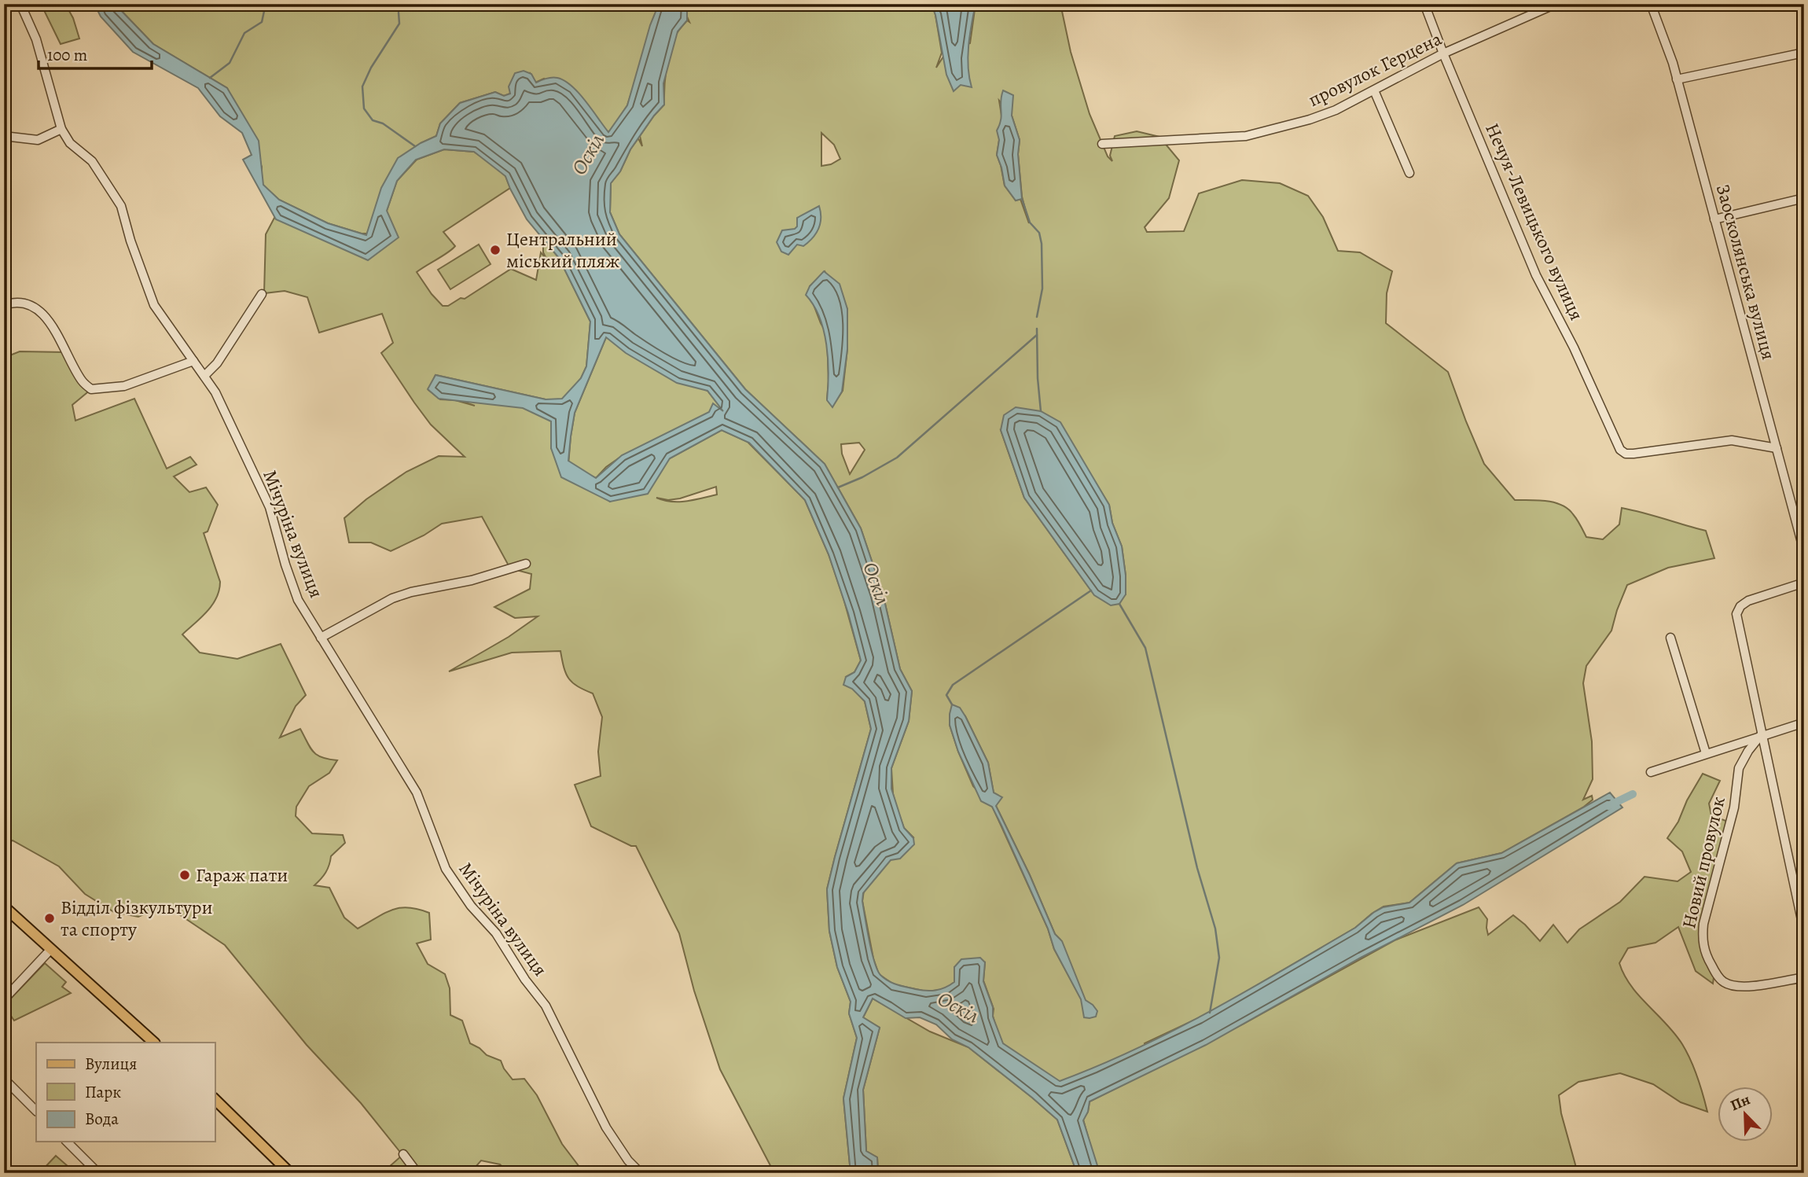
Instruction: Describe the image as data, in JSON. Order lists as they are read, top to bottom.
{
  "streets": {
    "street": [
      "провулок Герцена",
      "Нечуя-Левицького вулиця",
      "Заосколянська вулиця",
      "Мічуріна вулиця",
      "Новий провулок"
    ]
  },
  "crossings": [
    ["провулок Герцена", "Нечуя-Левицького вулиця"],
    ["Нечуя-Левицького вулиця", "Заосколянська вулиця"]
  ],
  "water": ["Оскіл"],
  "places": ["Центральний міський пляж", "Гараж пати", "Відділ фізкультури та спорту"],
  "legend": ["Вулиця", "Парк", "Вода"],
  "scale_bar": "100 m",
  "north": "top left"
}
